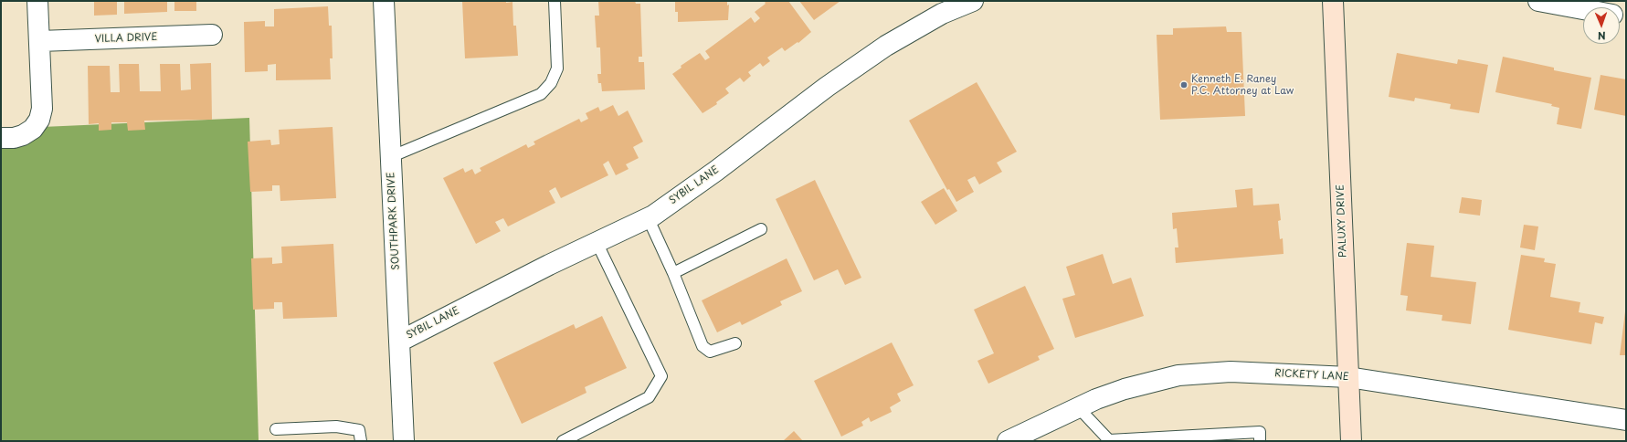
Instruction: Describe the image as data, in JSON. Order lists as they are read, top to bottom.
{
  "streets": {
    "main road": ["PALUXY DRIVE"],
    "street": [
      "VILLA DRIVE",
      "SYBIL LANE",
      "SOUTHPARK DRIVE",
      "RICKETY LANE"
    ]
  },
  "crossings": [
    ["SYBIL LANE", "SOUTHPARK DRIVE"],
    ["PALUXY DRIVE", "RICKETY LANE"]
  ],
  "places": ["Kenneth E. Raney P.C. Attorney at Law"],
  "north": "bottom"
}
